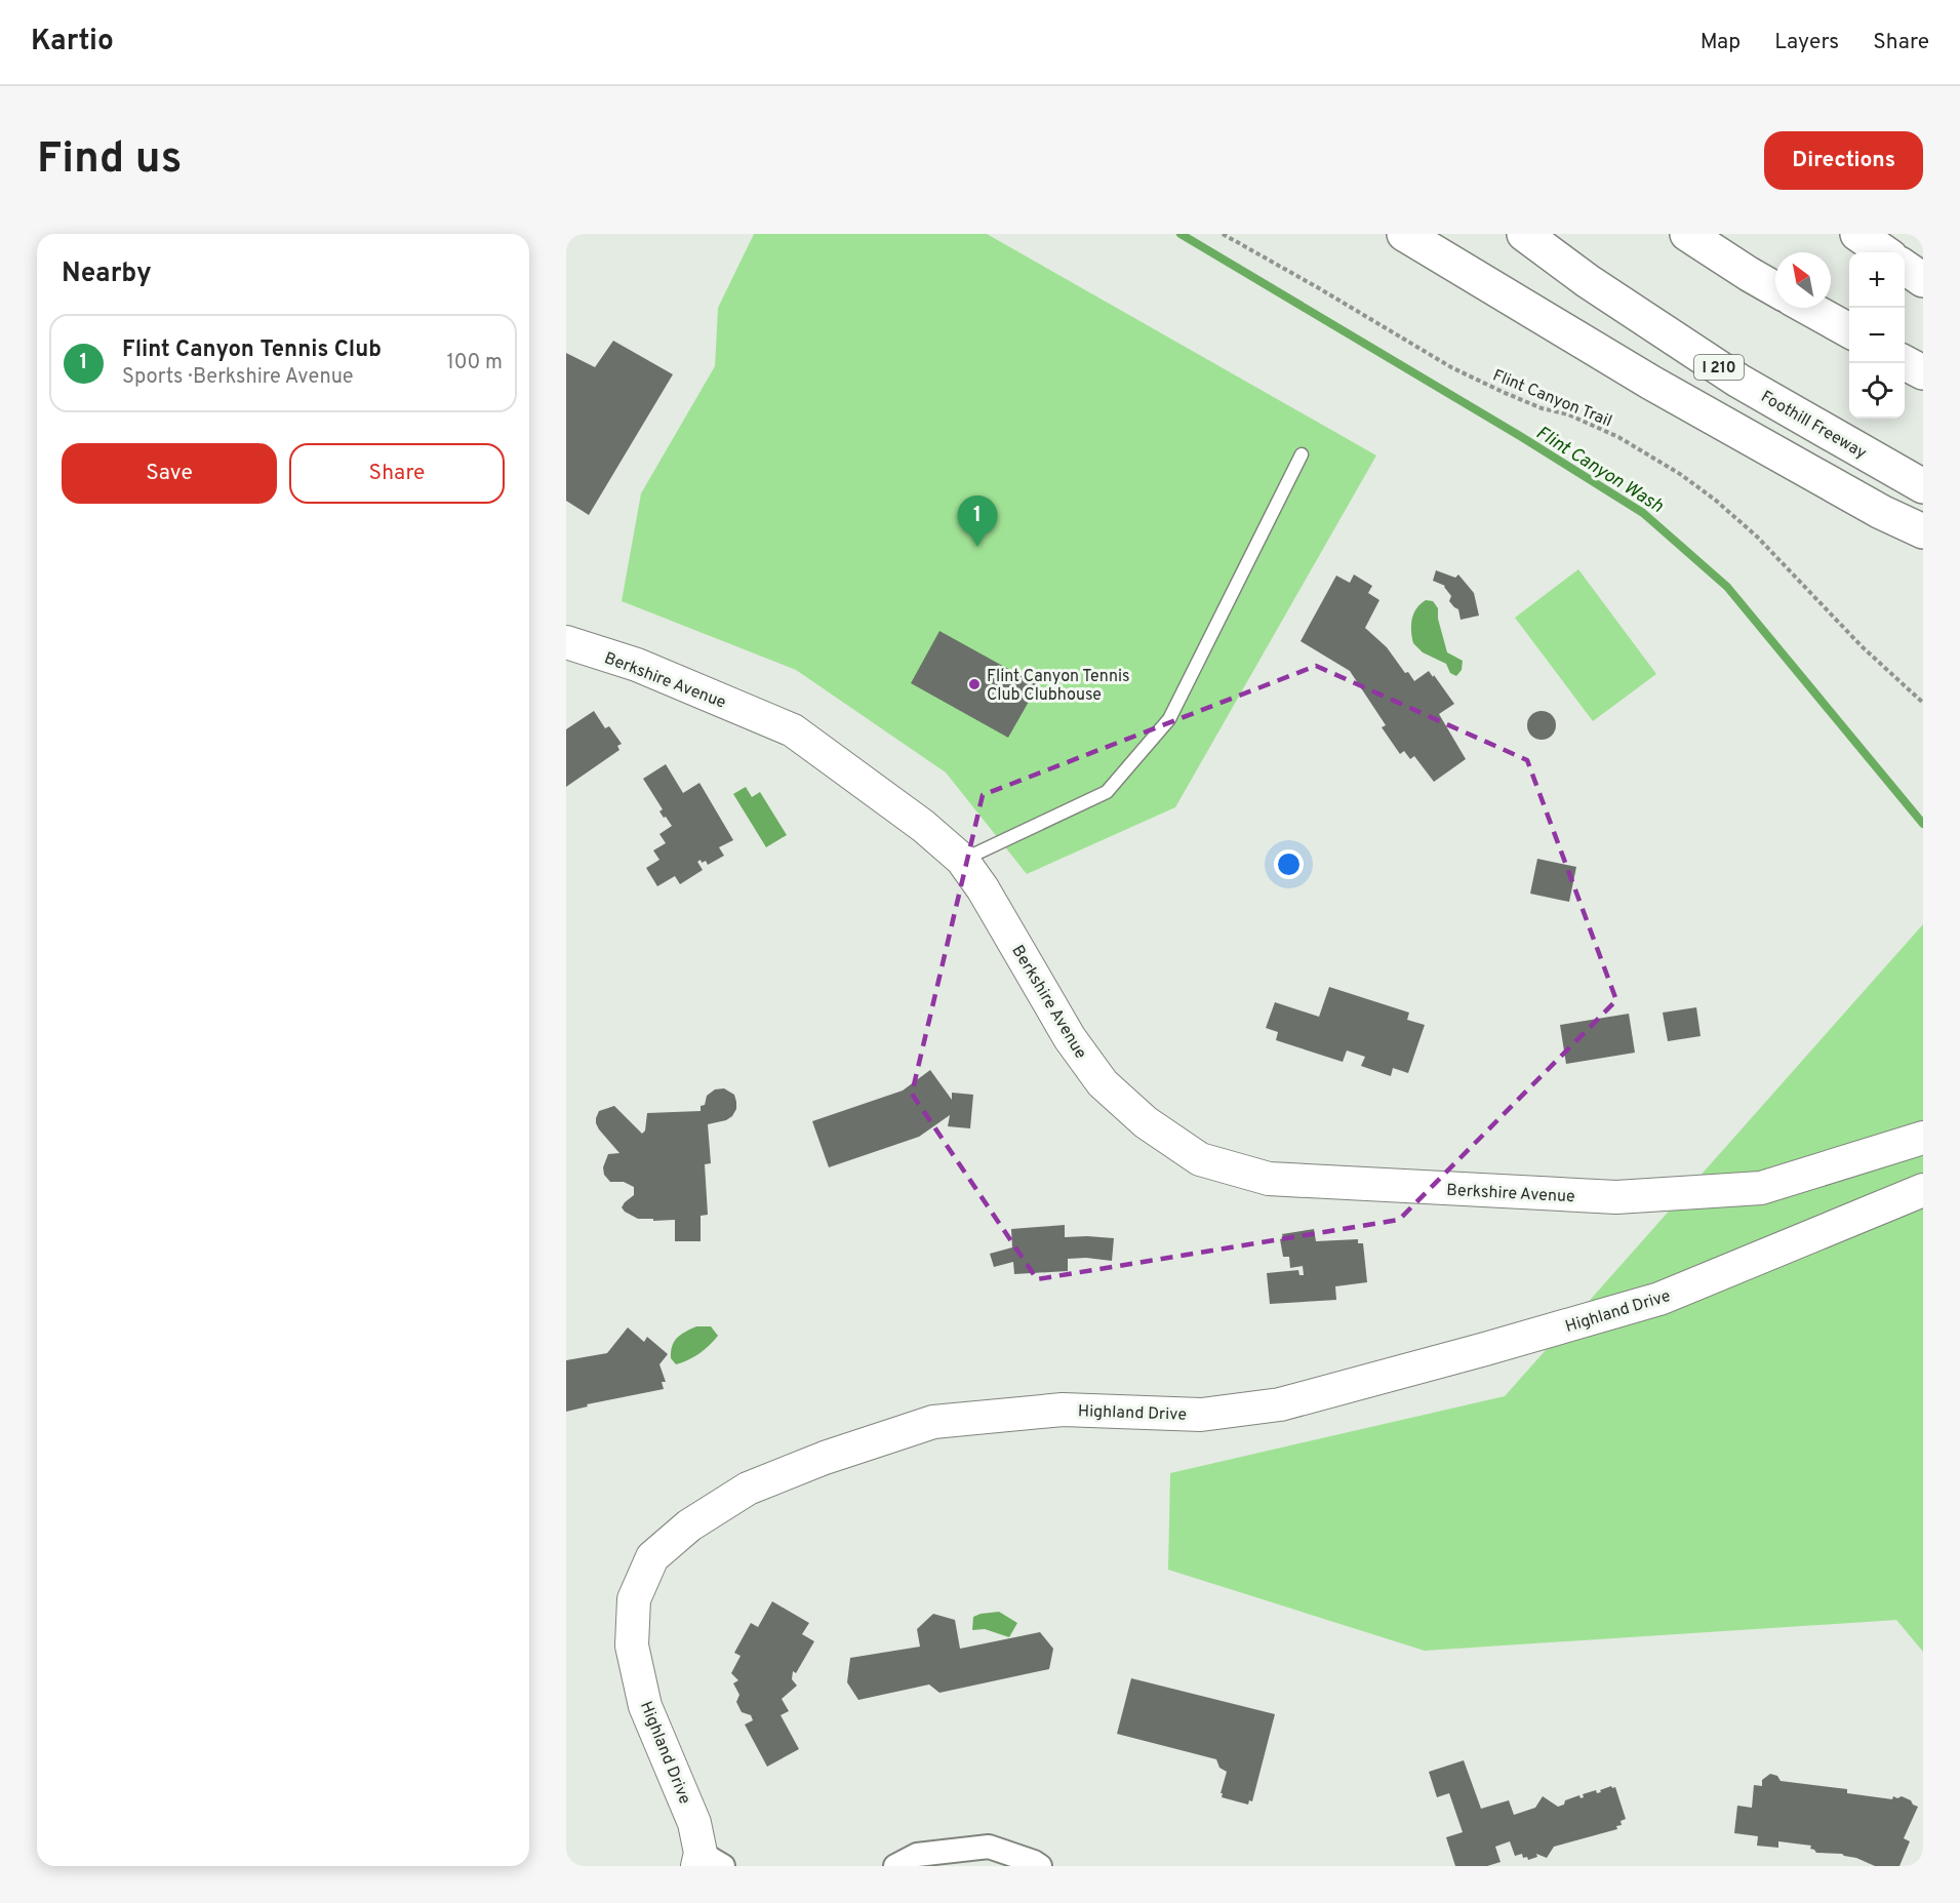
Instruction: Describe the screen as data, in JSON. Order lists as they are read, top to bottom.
{
  "streets": {
    "highway": ["I 210", "Foothill Freeway"],
    "street": ["Berkshire Avenue", "Highland Drive"],
    "path": ["Flint Canyon Trail"]
  },
  "water": ["Flint Canyon Wash"],
  "places": ["Flint Canyon Tennis Club Clubhouse"],
  "north": "top left",
  "page": {
    "header": "Kartio",
    "nav": ["Map", "Layers", "Share"],
    "buttons": [
      "Directions",
      ["Save", "Share"]
    ],
    "title": "Find us",
    "heading": "Nearby",
    "map_buttons": ["+", "−"],
    "list": [
      {
        "mark": "1",
        "name": "Flint Canyon Tennis Club",
        "note": "Sports · Berkshire Avenue",
        "value": "100 m"
      }
    ],
    "pins": "1"
  }
}
